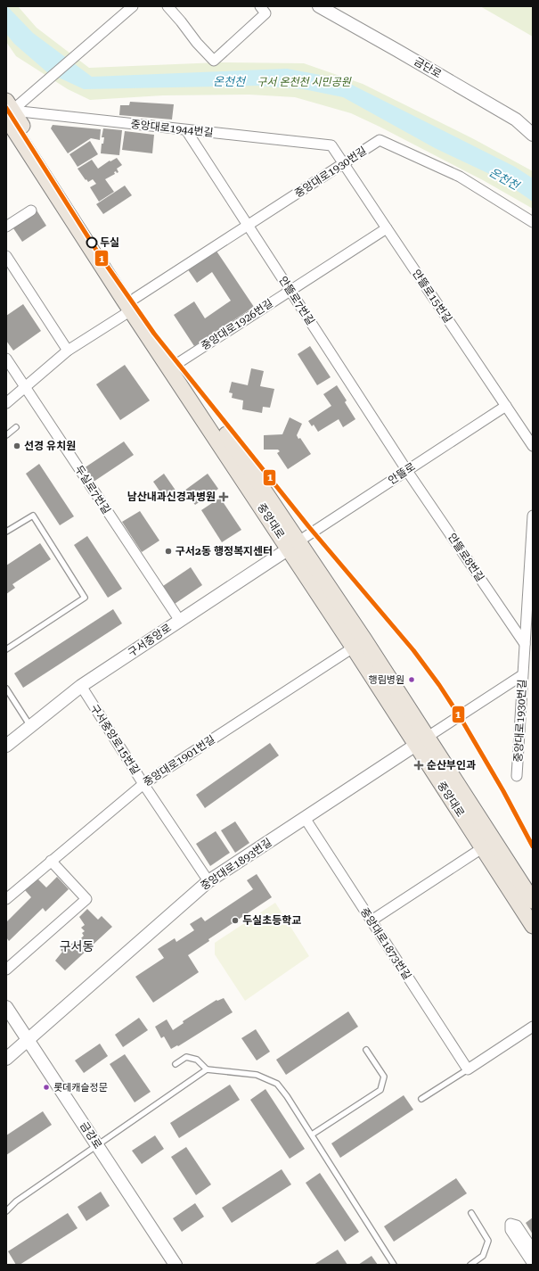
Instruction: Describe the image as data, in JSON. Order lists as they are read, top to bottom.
{
  "streets": {
    "main road": ["중앙대로"],
    "street": [
      "금단로",
      "중앙대로1944번길",
      "중앙대로1930번길",
      "안뜰로15번길",
      "안뜰로7번길",
      "중앙대로1926번길",
      "안뜰로",
      "두실로7번길",
      "안뜰로8번길",
      "구서중앙로",
      "구서중앙로15번길",
      "중앙대로1901번길",
      "중앙대로1893번길",
      "중앙대로1873번길",
      "금강로"
    ]
  },
  "crossings": [
    ["중앙대로1944번길", "안뜰로15번길"],
    ["중앙대로1944번길", "안뜰로7번길"],
    ["중앙대로1944번길", "중앙대로"],
    ["중앙대로1930번길", "안뜰로15번길"],
    ["중앙대로1930번길", "안뜰로7번길"],
    ["중앙대로1930번길", "두실로7번길"],
    ["중앙대로1930번길", "중앙대로"],
    ["중앙대로1930번길", "안뜰로8번길"],
    ["안뜰로15번길", "중앙대로1926번길"],
    ["안뜰로15번길", "안뜰로"],
    ["안뜰로7번길", "중앙대로1926번길"],
    ["안뜰로7번길", "안뜰로"],
    ["안뜰로7번길", "안뜰로8번길"],
    ["중앙대로1926번길", "중앙대로"],
    ["안뜰로", "중앙대로"],
    ["안뜰로", "안뜰로8번길"],
    ["안뜰로", "구서중앙로"],
    ["두실로7번길", "구서중앙로"],
    ["중앙대로", "구서중앙로"],
    ["중앙대로", "중앙대로1901번길"],
    ["중앙대로", "중앙대로1893번길"],
    ["구서중앙로", "구서중앙로15번길"],
    ["구서중앙로15번길", "중앙대로1901번길"],
    ["구서중앙로15번길", "중앙대로1893번길"],
    ["중앙대로1893번길", "중앙대로1873번길"],
    ["중앙대로1893번길", "금강로"]
  ],
  "districts": ["구서동"],
  "water": ["온천천"],
  "parks": ["구서 온천천 시민공원"],
  "places": {
    "other": [
      "두실",
      "선경 유치원",
      "구서2동 행정복지센터",
      "행림병원",
      "두실초등학교",
      "롯데캐슬정문"
    ],
    "health": ["남산내과신경과병원", "순산부인과"]
  },
  "lines": ["transit line 1"]
}
